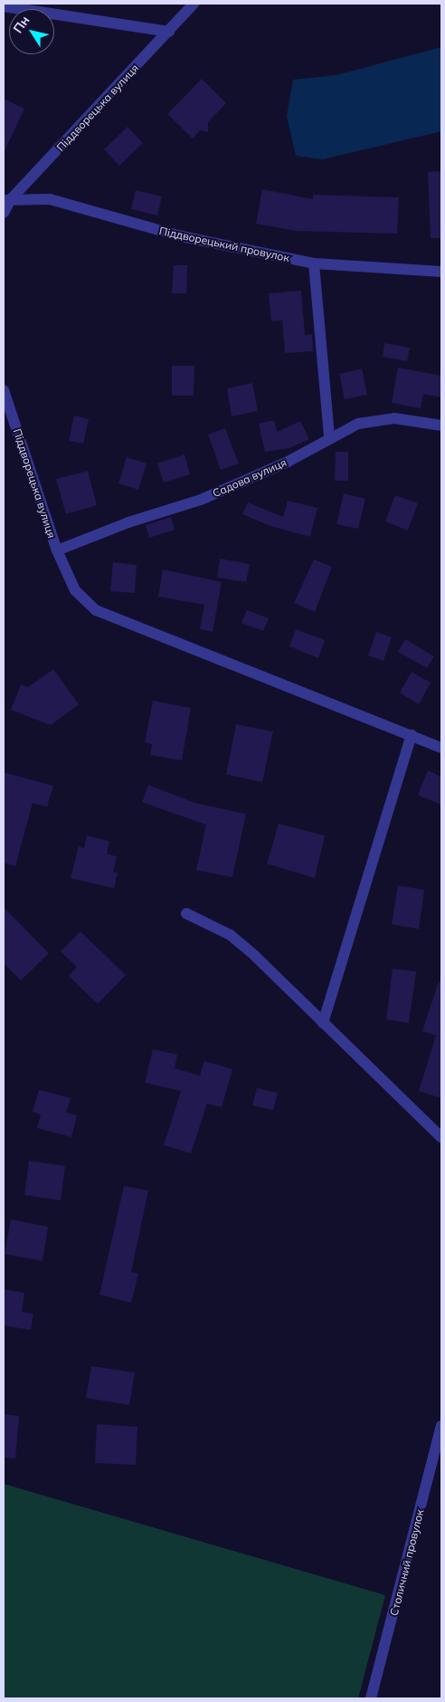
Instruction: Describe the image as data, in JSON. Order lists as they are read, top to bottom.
{
  "streets": {
    "street": [
      "Піддворецька вулиця",
      "Піддворецький провулок",
      "Садова вулиця",
      "Столичний провулок"
    ]
  },
  "crossings": [
    ["Піддворецька вулиця", "Піддворецький провулок"],
    ["Піддворецька вулиця", "Садова вулиця"]
  ],
  "north": "top left"
}
